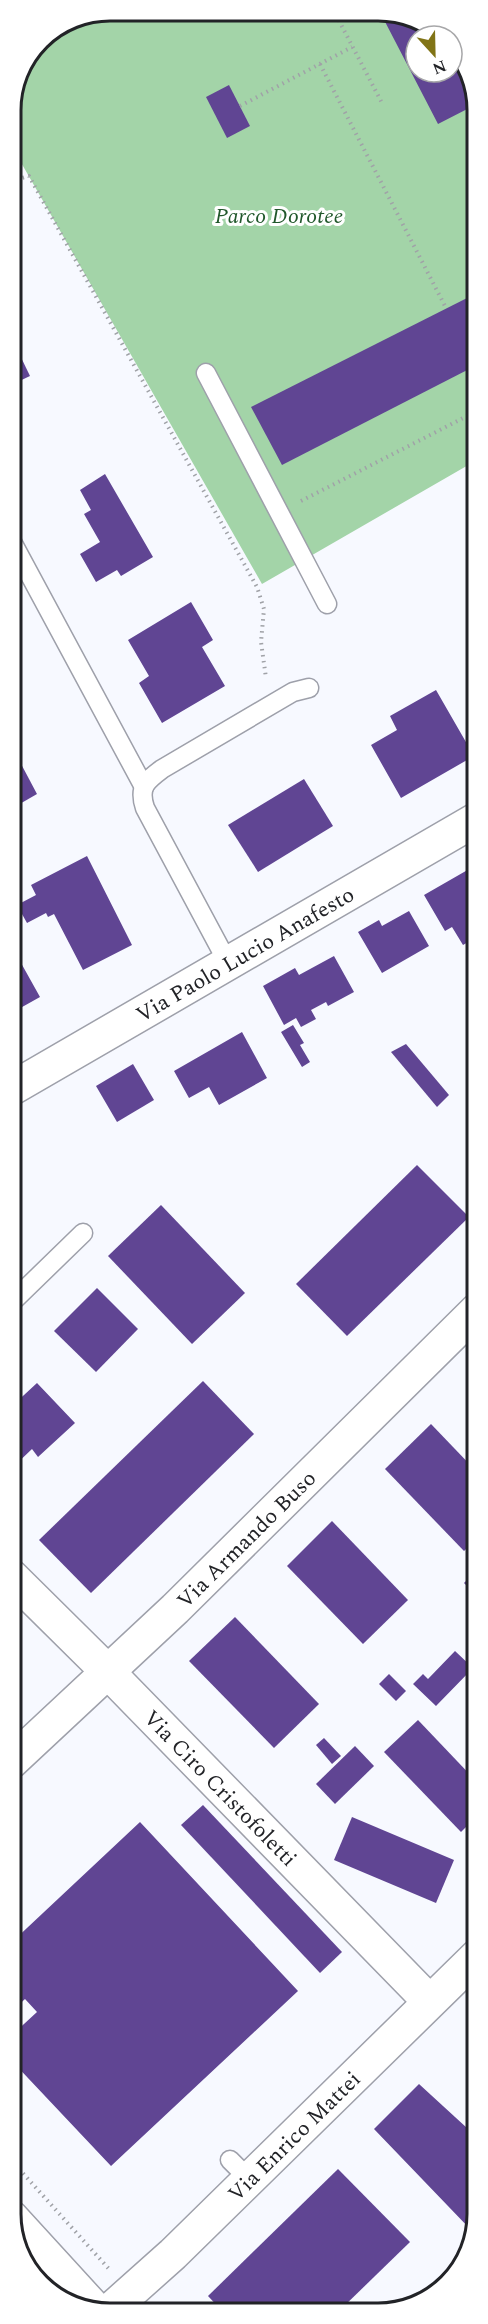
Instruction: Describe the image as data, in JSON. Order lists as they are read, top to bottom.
{
  "streets": {
    "street": [
      "Via Paolo Lucio Anafesto",
      "Via Armando Buso",
      "Via Ciro Cristofoletti",
      "Via Enrico Mattei"
    ]
  },
  "crossings": [
    ["Via Armando Buso", "Via Ciro Cristofoletti"],
    ["Via Ciro Cristofoletti", "Via Enrico Mattei"]
  ],
  "parks": ["Parco Dorotee"],
  "north": "bottom"
}
